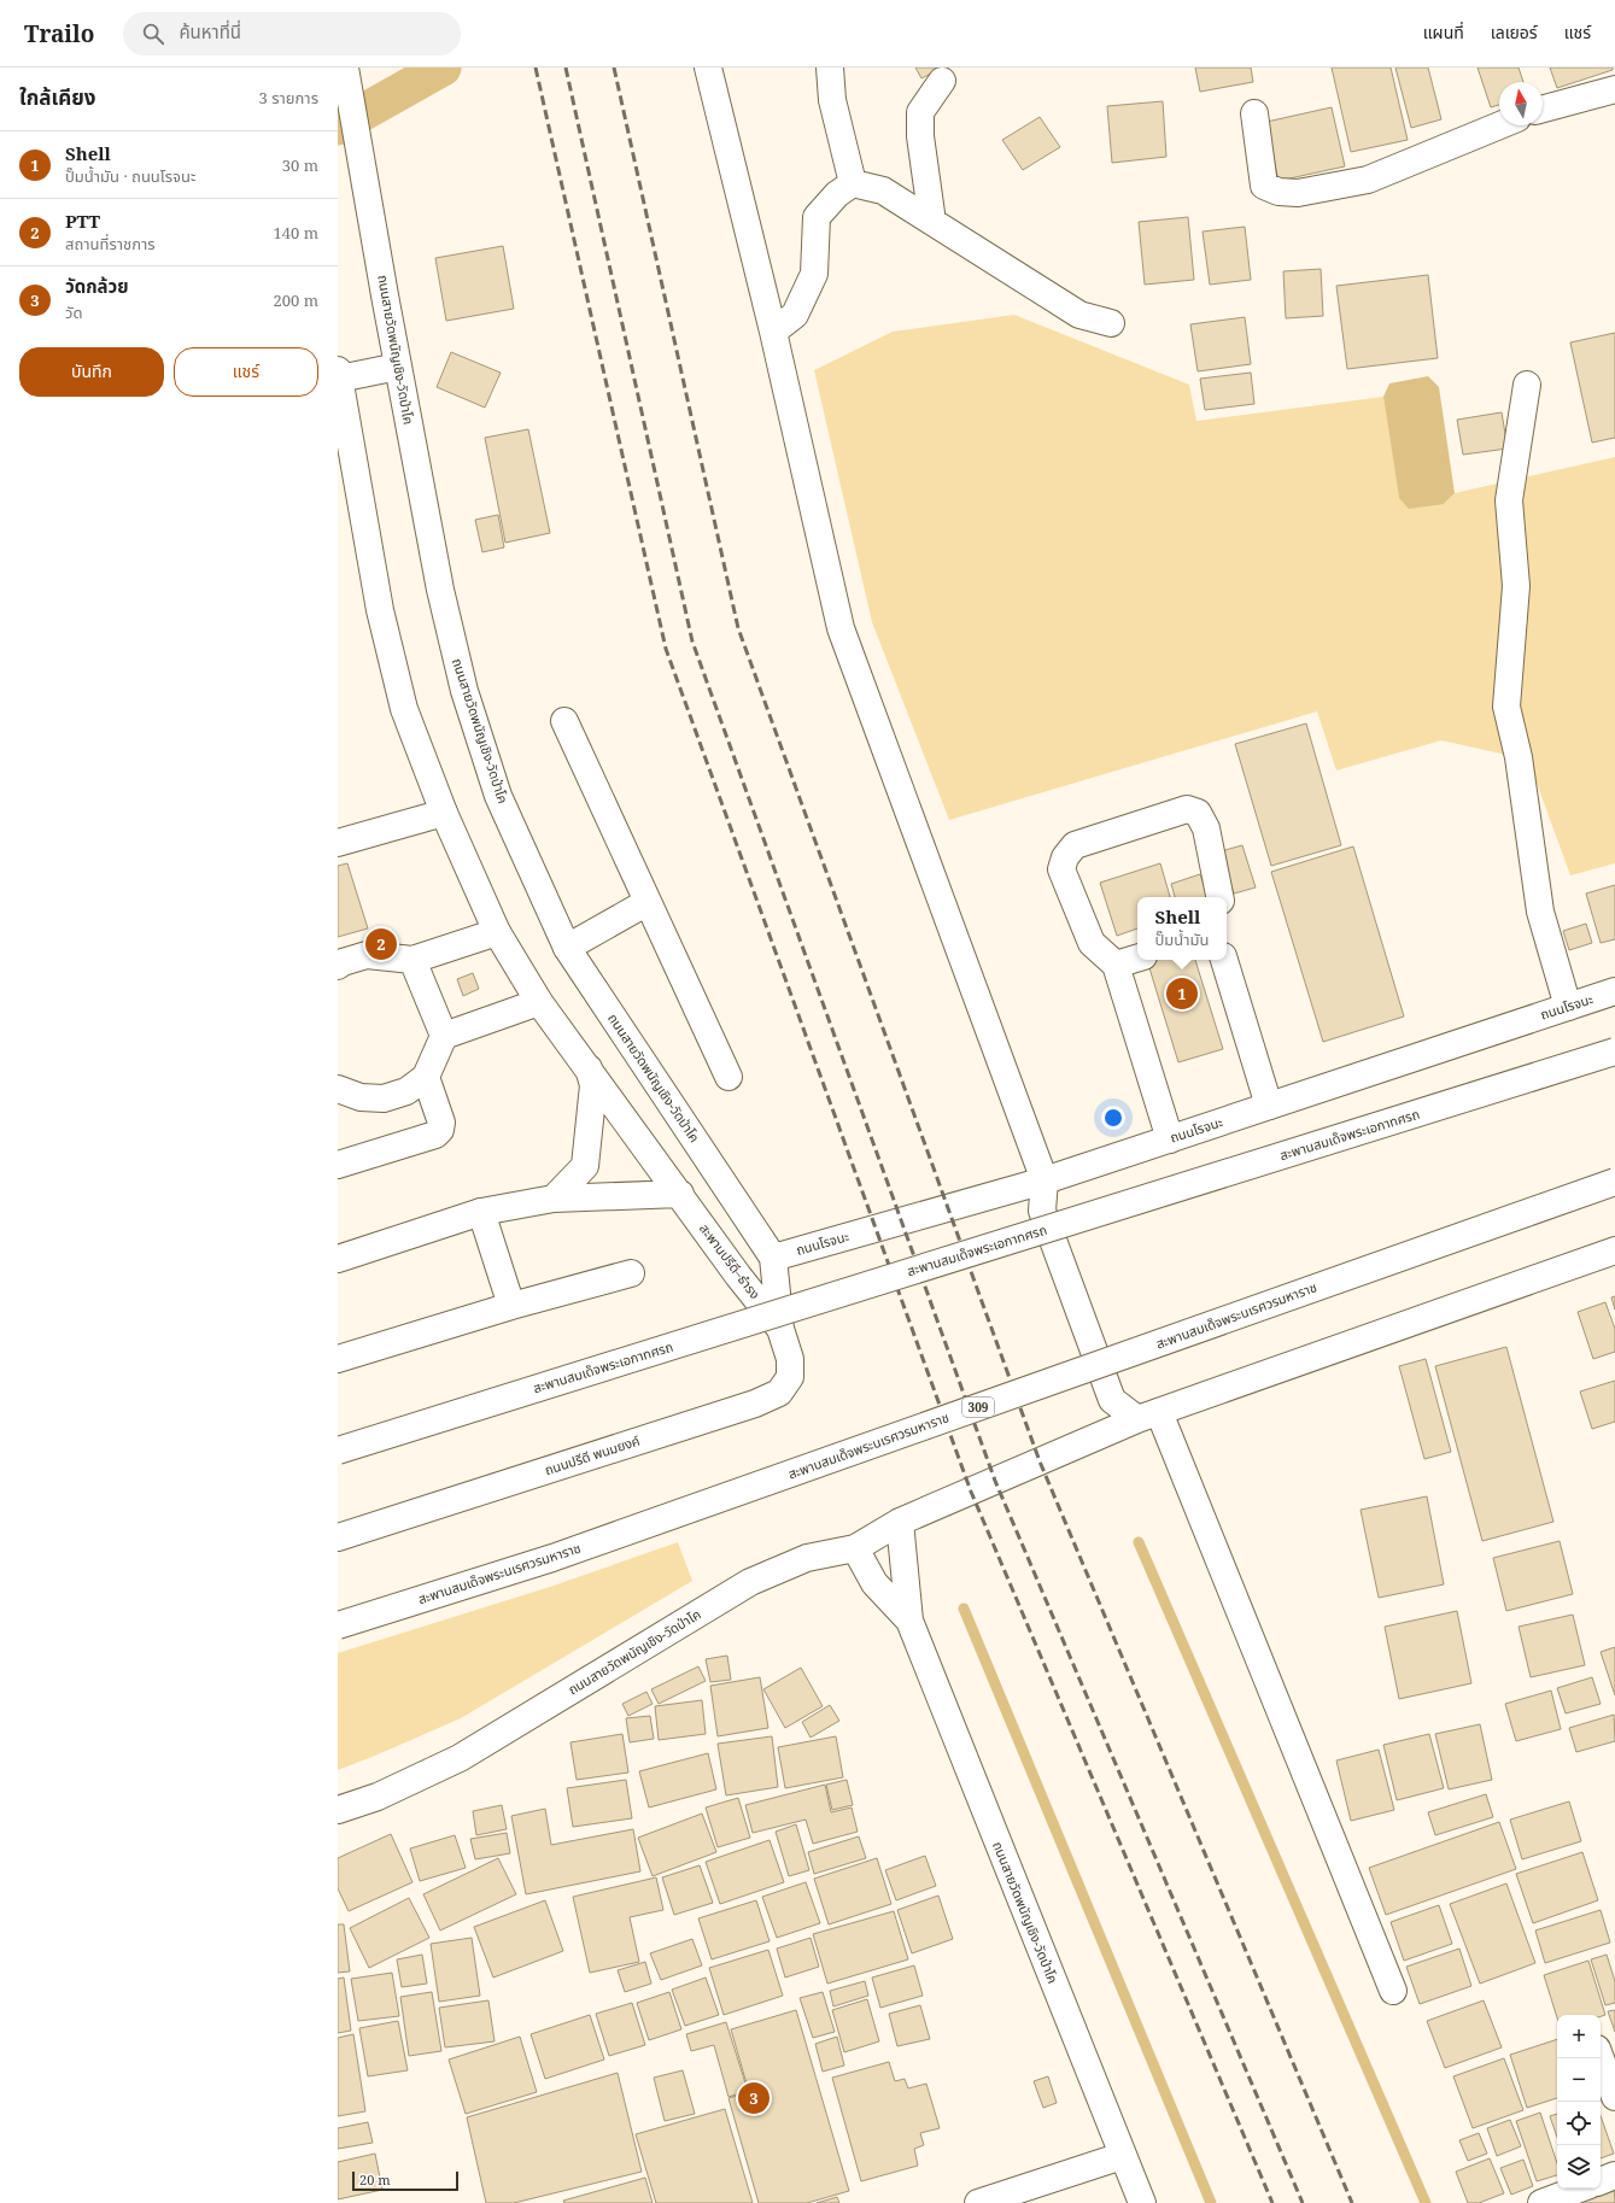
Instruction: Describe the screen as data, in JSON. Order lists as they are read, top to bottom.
{
  "streets": {
    "main road": [
      "ถนนสายวัดพนัญเชิง-วัดป่าโค",
      "ถนนโรจนะ",
      "สะพานสมเด็จพระเอกาทศรถ",
      "สะพานปรีดี–ธำรง",
      "สะพานสมเด็จพระนเรศวรมหาราช",
      "309",
      "ถนนปรีดี พนมยงค์"
    ]
  },
  "crossings": [
    ["ถนนสายวัดพนัญเชิง-วัดป่าโค", "ถนนโรจนะ"],
    ["ถนนสายวัดพนัญเชิง-วัดป่าโค", "สะพานปรีดี–ธำรง"],
    ["ถนนสายวัดพนัญเชิง-วัดป่าโค", "ถนนปรีดี พนมยงค์"],
    ["สะพานปรีดี–ธำรง", "ถนนปรีดี พนมยงค์"]
  ],
  "scale_bar": "20 m",
  "north": "top",
  "page": {
    "header": "Trailo",
    "search": "ค้นหาที่นี่",
    "nav": ["แผนที่", "เลเยอร์", "แชร์"],
    "heading": ["ใกล้เคียง", "3 รายการ"],
    "list": [
      {
        "mark": "1",
        "name": "Shell",
        "note": "ปั๊มน้ำมัน · ถนนโรจนะ",
        "value": "30 m"
      },
      {
        "mark": "2",
        "name": "PTT",
        "note": "สถานที่ราชการ",
        "value": "140 m"
      },
      {
        "mark": "3",
        "name": "วัดกล้วย",
        "note": "วัด",
        "value": "200 m"
      }
    ],
    "buttons": ["บันทึก", "แชร์"],
    "popup": ["Shell", "ปั๊มน้ำมัน"],
    "pins": ["2", "1", "3"],
    "map_buttons": ["+", "−"],
    "scale": "20 m"
  }
}
